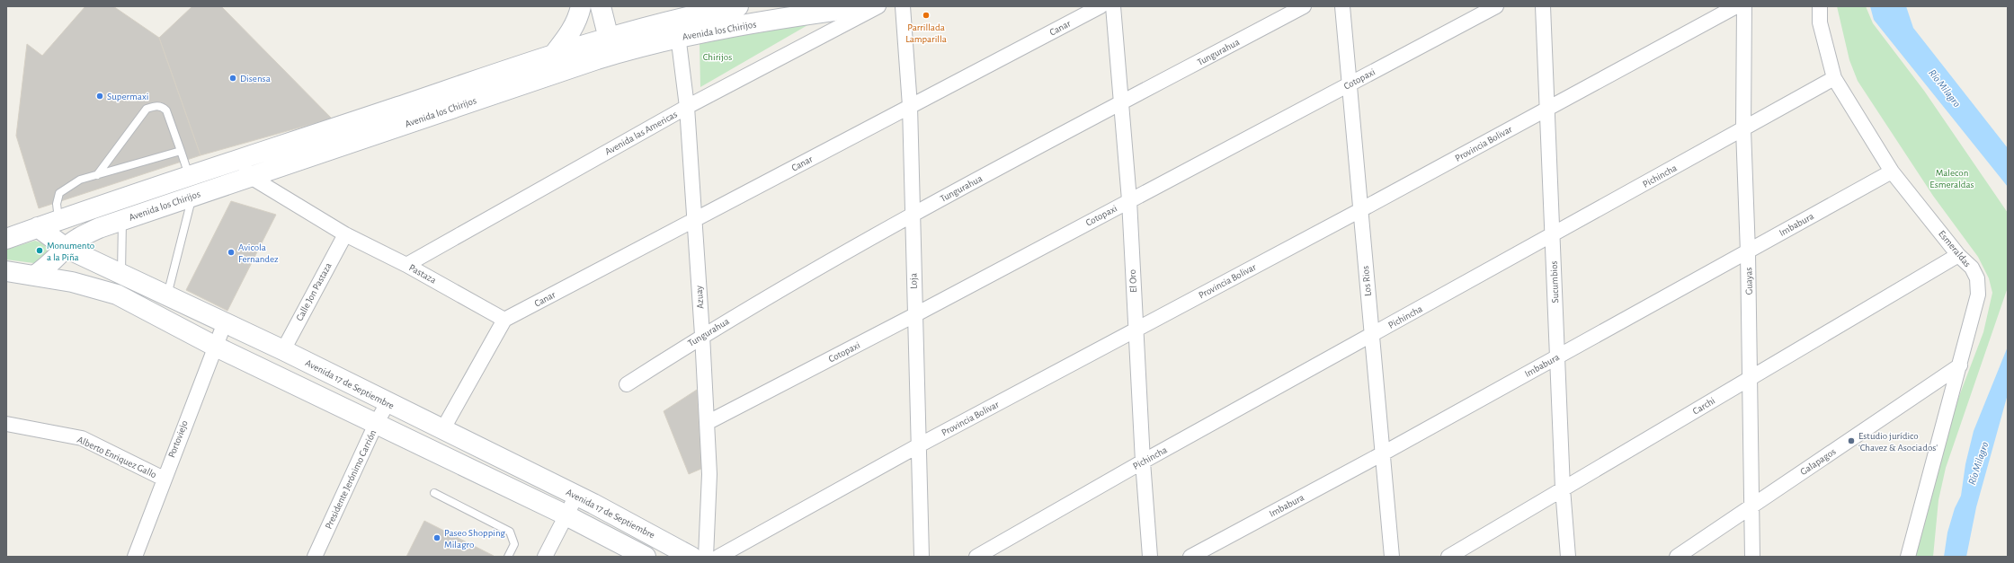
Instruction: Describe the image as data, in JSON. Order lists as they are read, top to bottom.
{
  "streets": {
    "main road": ["Avenida los Chirijos", "Avenida 17 de Septiembre"],
    "street": [
      "Canar",
      "Tungurahua",
      "Cotopaxi",
      "Avenida las Americas",
      "Provincia Bolivar",
      "Pichincha",
      "Imbabura",
      "Esmeraldas",
      "Pastaza",
      "Loja",
      "El Oro",
      "Los Rios",
      "Guayas",
      "Sucumbios",
      "Calle Jon Pastaza",
      "Azuay",
      "Carchi",
      "Portoviejo",
      "Alberto Enriquez Gallo",
      "Galapagos",
      "Presidente Jerónimo Carrión"
    ]
  },
  "crossings": [
    ["Canar", "Pastaza"],
    ["Canar", "Loja"],
    ["Canar", "Azuay"],
    ["Avenida los Chirijos", "Pastaza"],
    ["Avenida los Chirijos", "Azuay"],
    ["Avenida los Chirijos", "Avenida 17 de Septiembre"],
    ["Tungurahua", "Loja"],
    ["Tungurahua", "El Oro"],
    ["Tungurahua", "Azuay"],
    ["Cotopaxi", "Loja"],
    ["Cotopaxi", "El Oro"],
    ["Cotopaxi", "Los Rios"],
    ["Cotopaxi", "Azuay"],
    ["Avenida las Americas", "Pastaza"],
    ["Avenida las Americas", "Azuay"],
    ["Provincia Bolivar", "Loja"],
    ["Provincia Bolivar", "El Oro"],
    ["Provincia Bolivar", "Los Rios"],
    ["Provincia Bolivar", "Sucumbios"],
    ["Pichincha", "Esmeraldas"],
    ["Pichincha", "El Oro"],
    ["Pichincha", "Los Rios"],
    ["Pichincha", "Guayas"],
    ["Pichincha", "Sucumbios"],
    ["Imbabura", "Esmeraldas"],
    ["Imbabura", "Los Rios"],
    ["Imbabura", "Guayas"],
    ["Imbabura", "Sucumbios"],
    ["Esmeraldas", "Carchi"],
    ["Esmeraldas", "Galapagos"],
    ["Pastaza", "Calle Jon Pastaza"],
    ["Guayas", "Carchi"],
    ["Guayas", "Galapagos"],
    ["Sucumbios", "Carchi"],
    ["Calle Jon Pastaza", "Avenida 17 de Septiembre"],
    ["Avenida 17 de Septiembre", "Portoviejo"],
    ["Avenida 17 de Septiembre", "Presidente Jerónimo Carrión"],
    ["Portoviejo", "Alberto Enriquez Gallo"]
  ],
  "water": ["Río Milagro"],
  "parks": ["Chirijos", "Malecon Esmeraldas"],
  "places": [
    "Parrillada Lamparilla",
    "Disensa",
    "Supermaxi",
    "Monumento a la Piña",
    "Avicola Fernandez",
    "Estudio jurídico 'Chavez & Asociados'",
    "Paseo Shopping Milagro"
  ]
}
